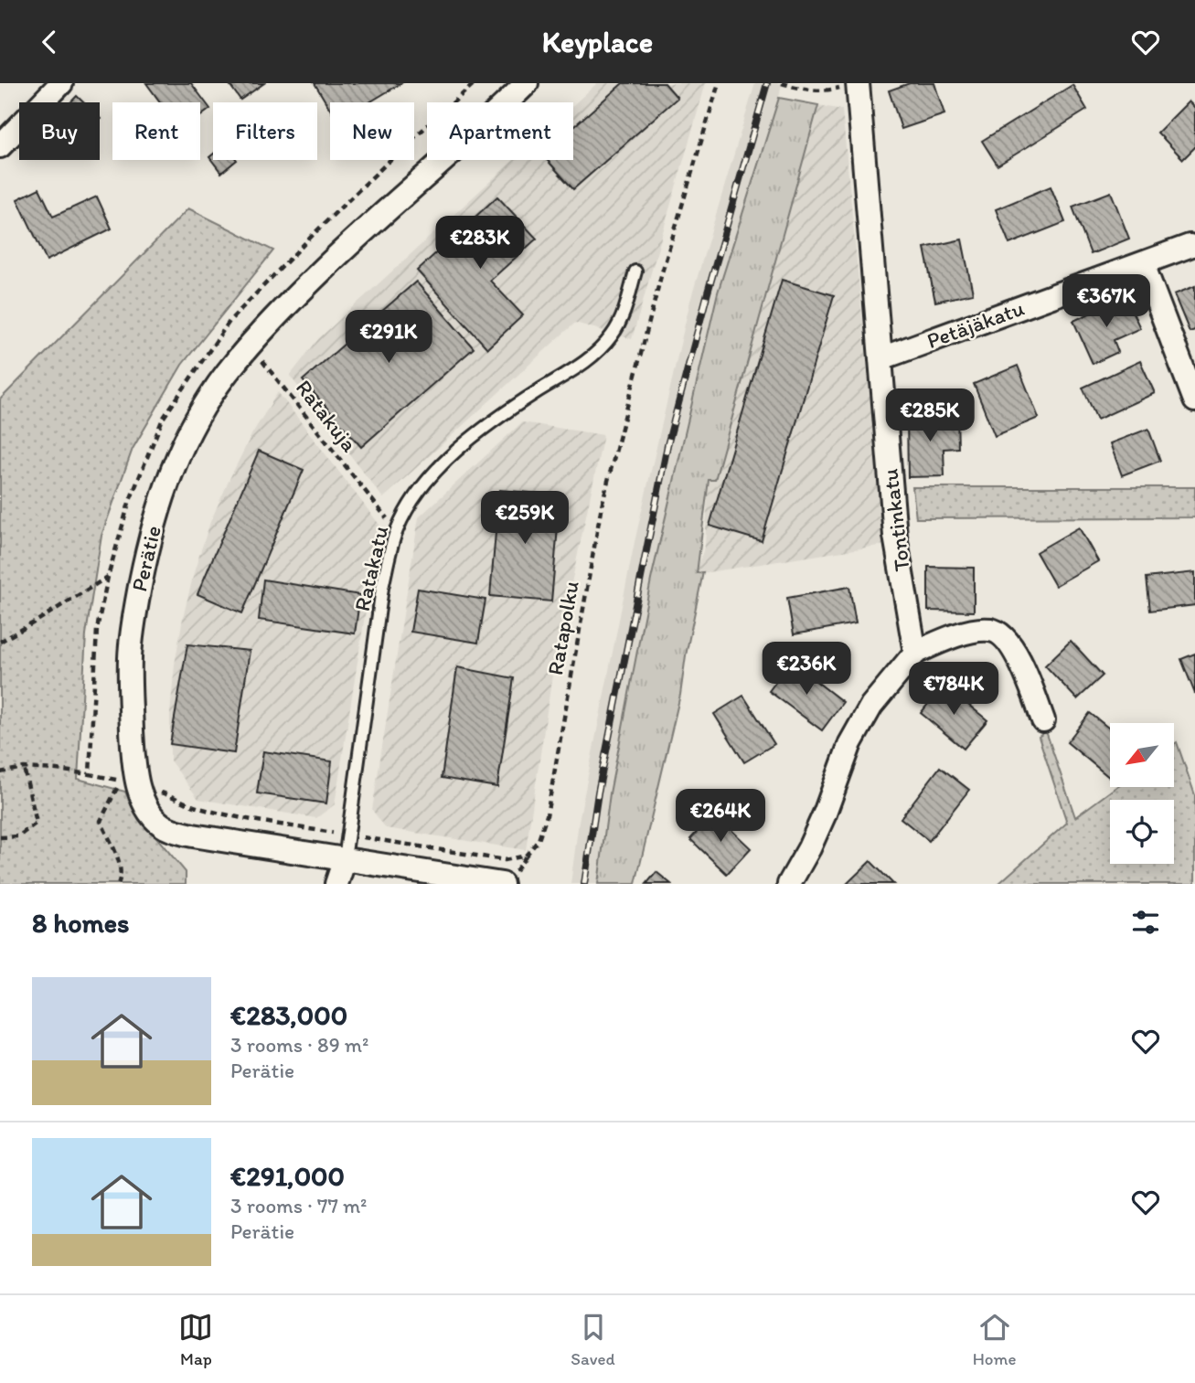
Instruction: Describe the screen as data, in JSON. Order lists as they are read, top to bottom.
{
  "streets": {
    "street": ["Petäjäkatu", "Tontinkatu", "Perätie"],
    "lane": ["Ratakatu"],
    "path": ["Ratakuja", "Ratapolku"]
  },
  "crossings": [
    ["Petäjäkatu", "Tontinkatu"],
    ["Ratakuja", "Perätie"],
    ["Ratakuja", "Ratakatu"],
    ["Perätie", "Ratakatu"],
    ["Perätie", "Ratapolku"],
    ["Ratakatu", "Ratapolku"]
  ],
  "north": "bottom left",
  "page": {
    "header": "Keyplace",
    "chip": [
      "Buy",
      "Rent",
      "Filters",
      "New",
      "Apartment"
    ],
    "price": [
      "€283K",
      "€367K",
      "€291K",
      "€285K",
      "€259K",
      "€236K",
      "€784K",
      "€264K"
    ],
    "heading": "8 homes",
    "list": [
      {
        "name": "€283,000",
        "note": "3 rooms · 89 m² · Perätie"
      },
      {
        "name": "€291,000",
        "note": "3 rooms · 77 m² · Perätie"
      }
    ],
    "tabs": ["Map", "Saved", "Home"]
  }
}
